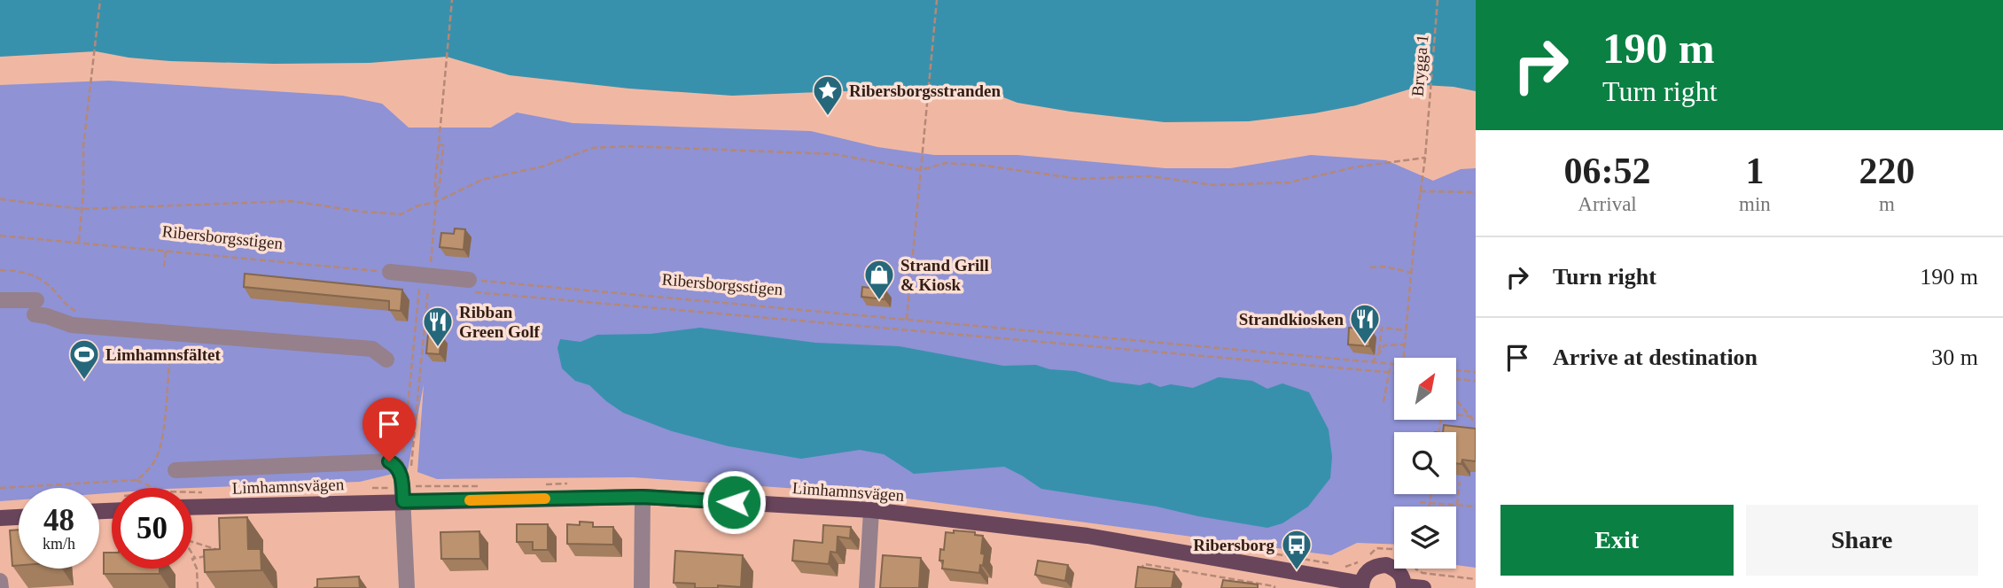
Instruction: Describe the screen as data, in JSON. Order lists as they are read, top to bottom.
{
  "streets": {
    "main road": ["Limhamnsvägen"],
    "path": ["Brygga 1", "Ribersborgsstigen"]
  },
  "places": {
    "place": ["Ribersborgsstranden"],
    "shop": ["Strand Grill & Kiosk"],
    "restaurant": ["Strandkiosken", "Ribban Green Golf"],
    "sports": ["Limhamnsfältet"],
    "bus stop": ["Ribersborg"]
  },
  "north": "top right",
  "page": {
    "turn": ["190 m", "Turn right"],
    "eta": [
      "06:52",
      "Arrival",
      "1",
      "min",
      "220",
      "m"
    ],
    "list": [
      {
        "name": "Turn right",
        "value": "190 m"
      },
      {
        "name": "Arrive at destination",
        "value": "30 m"
      }
    ],
    "speed": "48 km/h",
    "limit": "50",
    "buttons": ["Exit", "Share"]
  }
}
